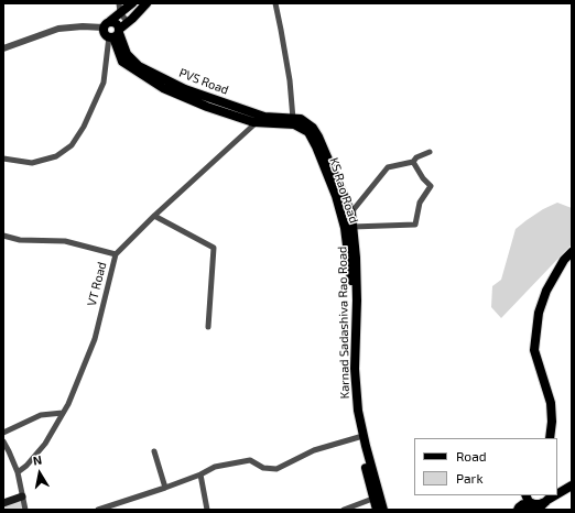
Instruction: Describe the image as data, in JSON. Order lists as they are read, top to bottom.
{
  "streets": {
    "main road": ["PVS Road", "KS Rao Road", "Karnad Sadashiva Rao Road"],
    "street": ["VT Road"]
  },
  "crossings": [
    ["PVS Road", "KS Rao Road"],
    ["PVS Road", "VT Road"],
    ["PVS Road", "Karnad Sadashiva Rao Road"],
    ["KS Rao Road", "VT Road"],
    ["KS Rao Road", "Karnad Sadashiva Rao Road"]
  ],
  "legend": ["Road", "Park"],
  "north": "top"
}
